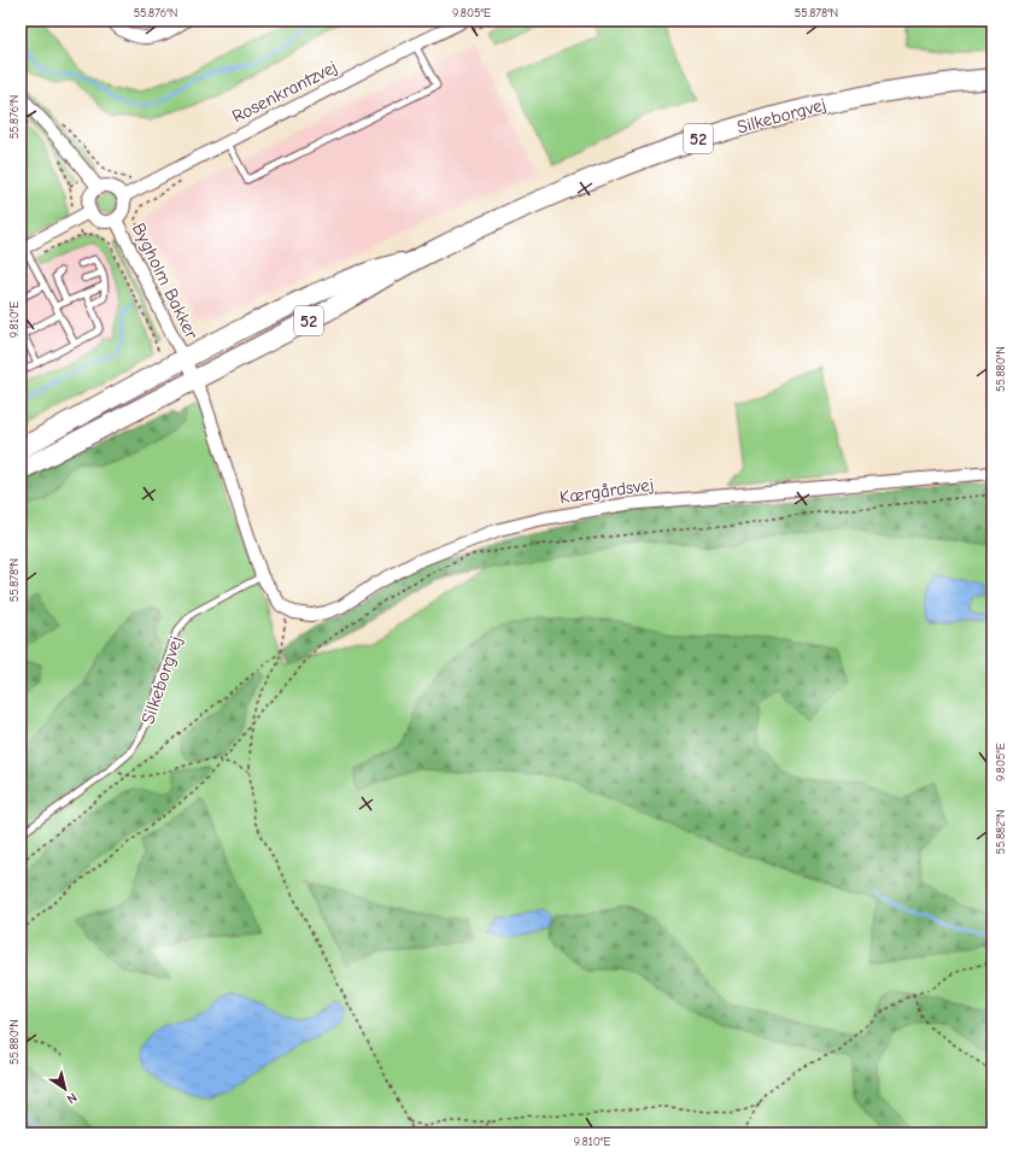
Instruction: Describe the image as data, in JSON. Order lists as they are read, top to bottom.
{
  "streets": {
    "main road": ["Silkeborgvej", "52"],
    "street": ["Rosenkrantzvej", "Bygholm Bakker", "Kærgårdsvej"]
  },
  "crossings": [
    ["Rosenkrantzvej", "Bygholm Bakker"],
    ["Silkeborgvej", "Bygholm Bakker"]
  ],
  "north": "bottom right",
  "coordinates": [
    "55.876°N",
    "9.805°E",
    "55.878°N",
    "9.810°E",
    "55.880°N",
    "55.882°N"
  ]
}
